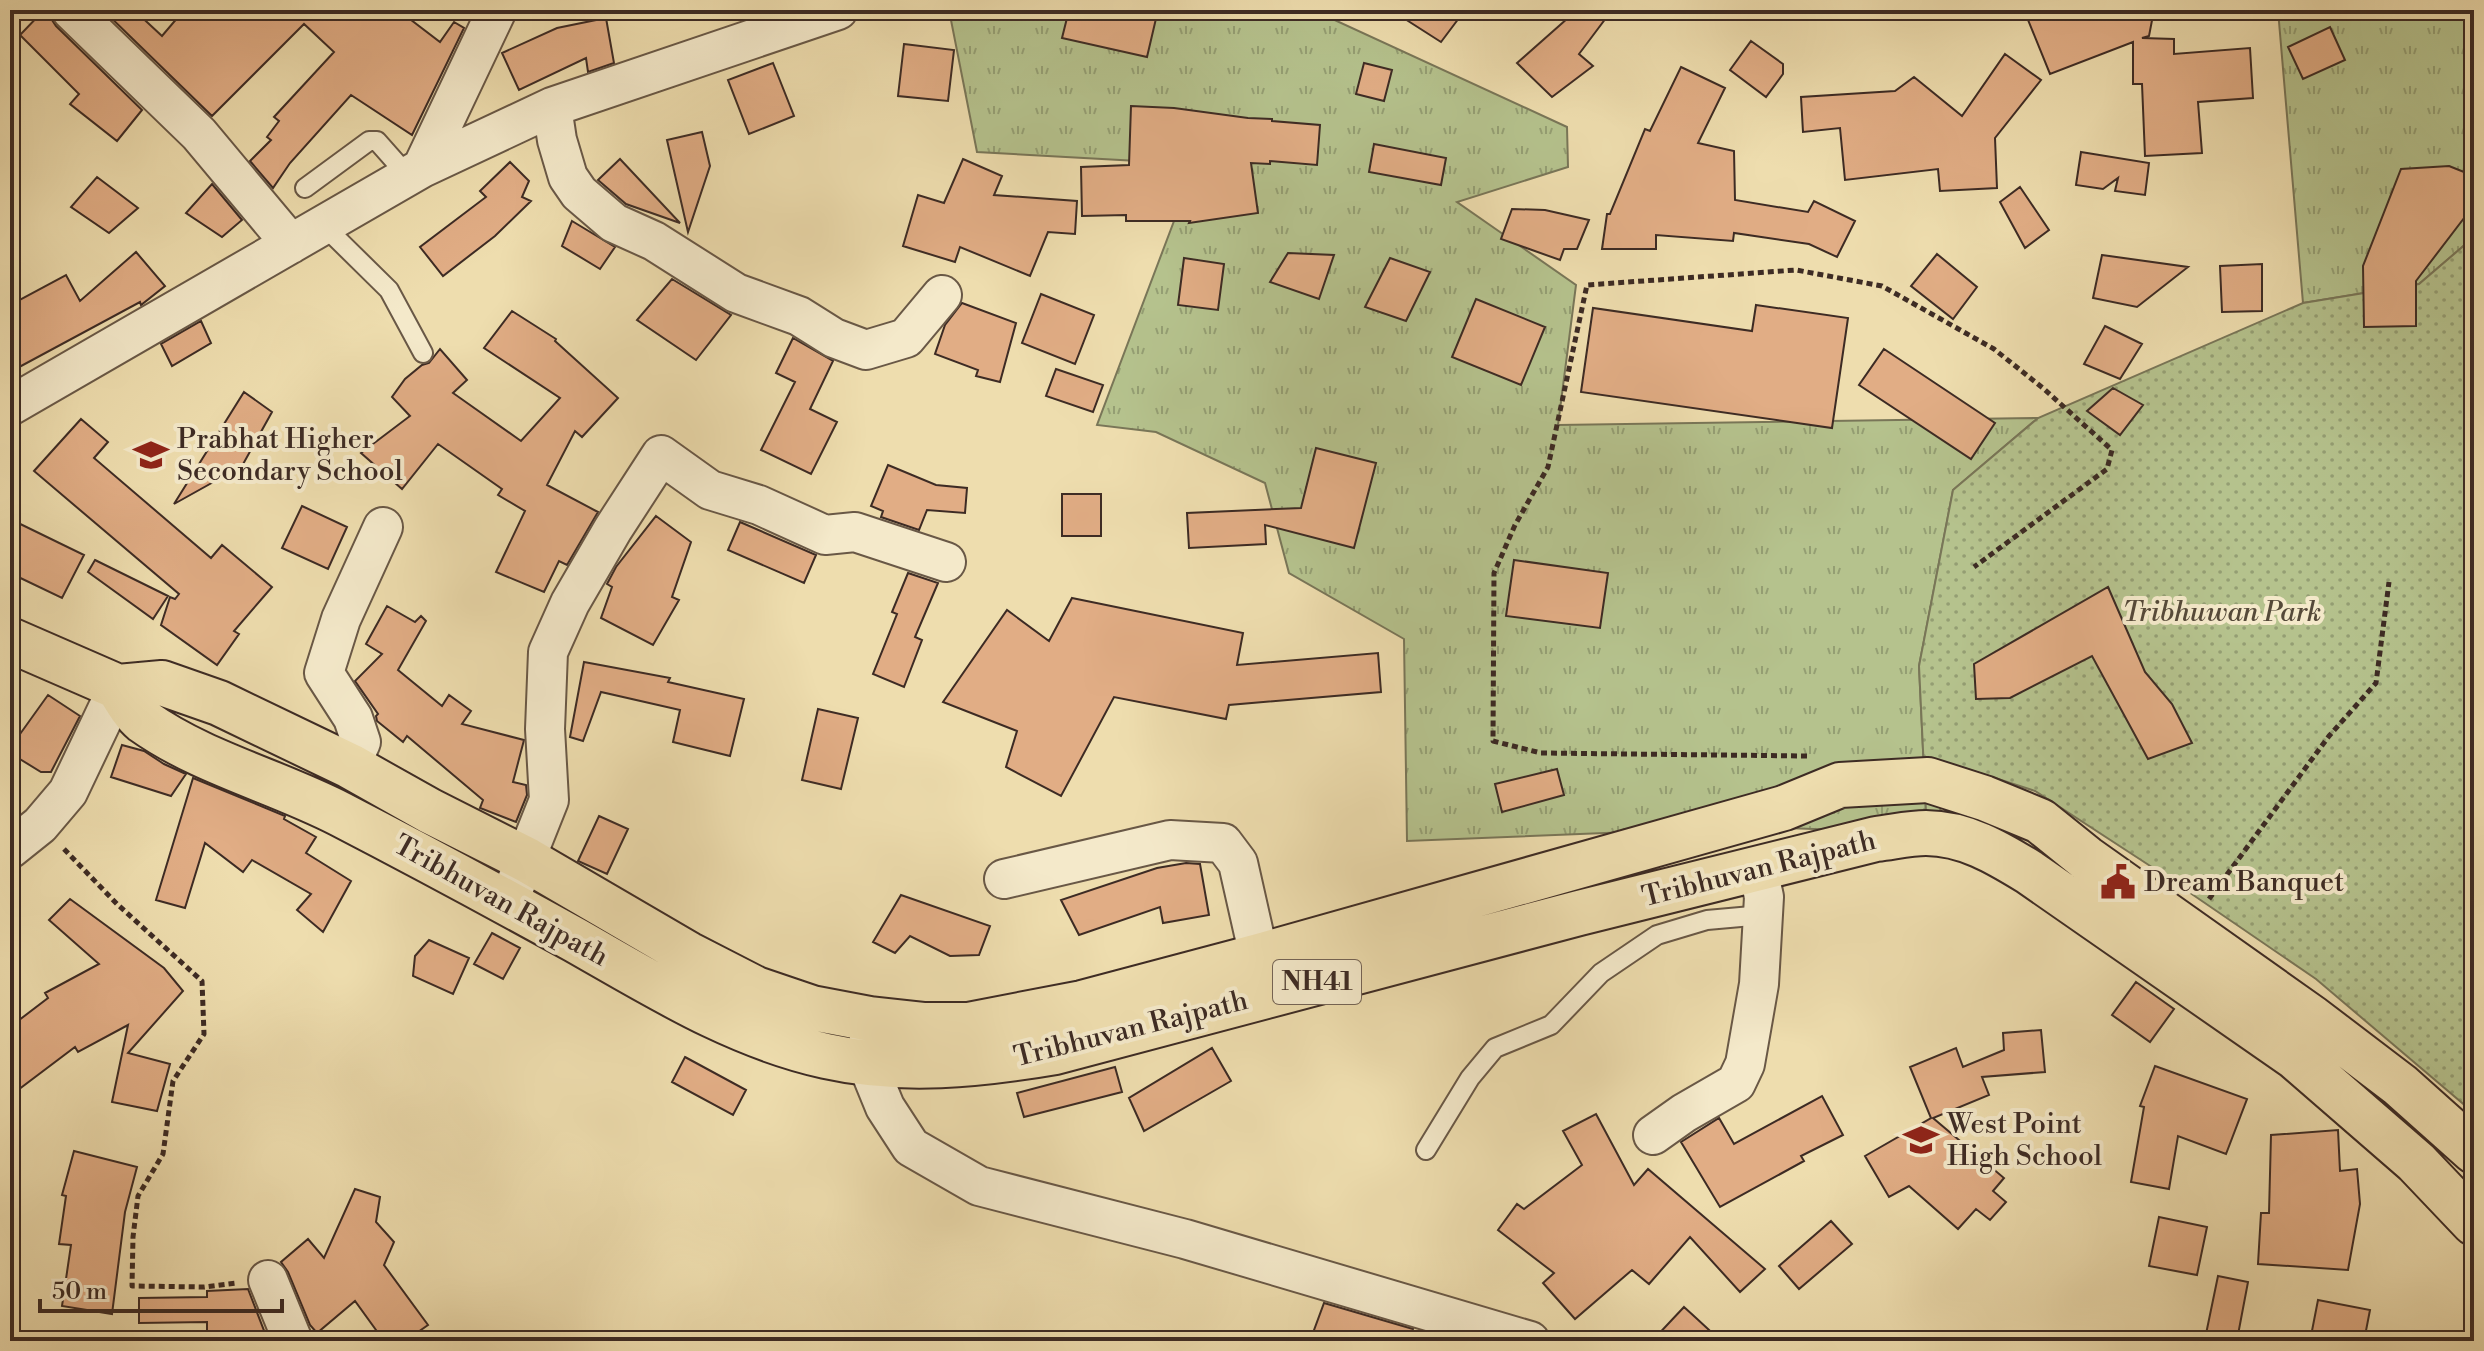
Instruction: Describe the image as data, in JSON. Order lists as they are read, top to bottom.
{
  "streets": {
    "highway": ["Tribhuvan Rajpath", "NH41"]
  },
  "parks": ["Tribhuwan Park"],
  "places": {
    "school or university": ["Prabhat Higher Secondary School", "West Point High School"],
    "public building": ["Dream Banquet"]
  },
  "scale_bar": "50 m"
}
